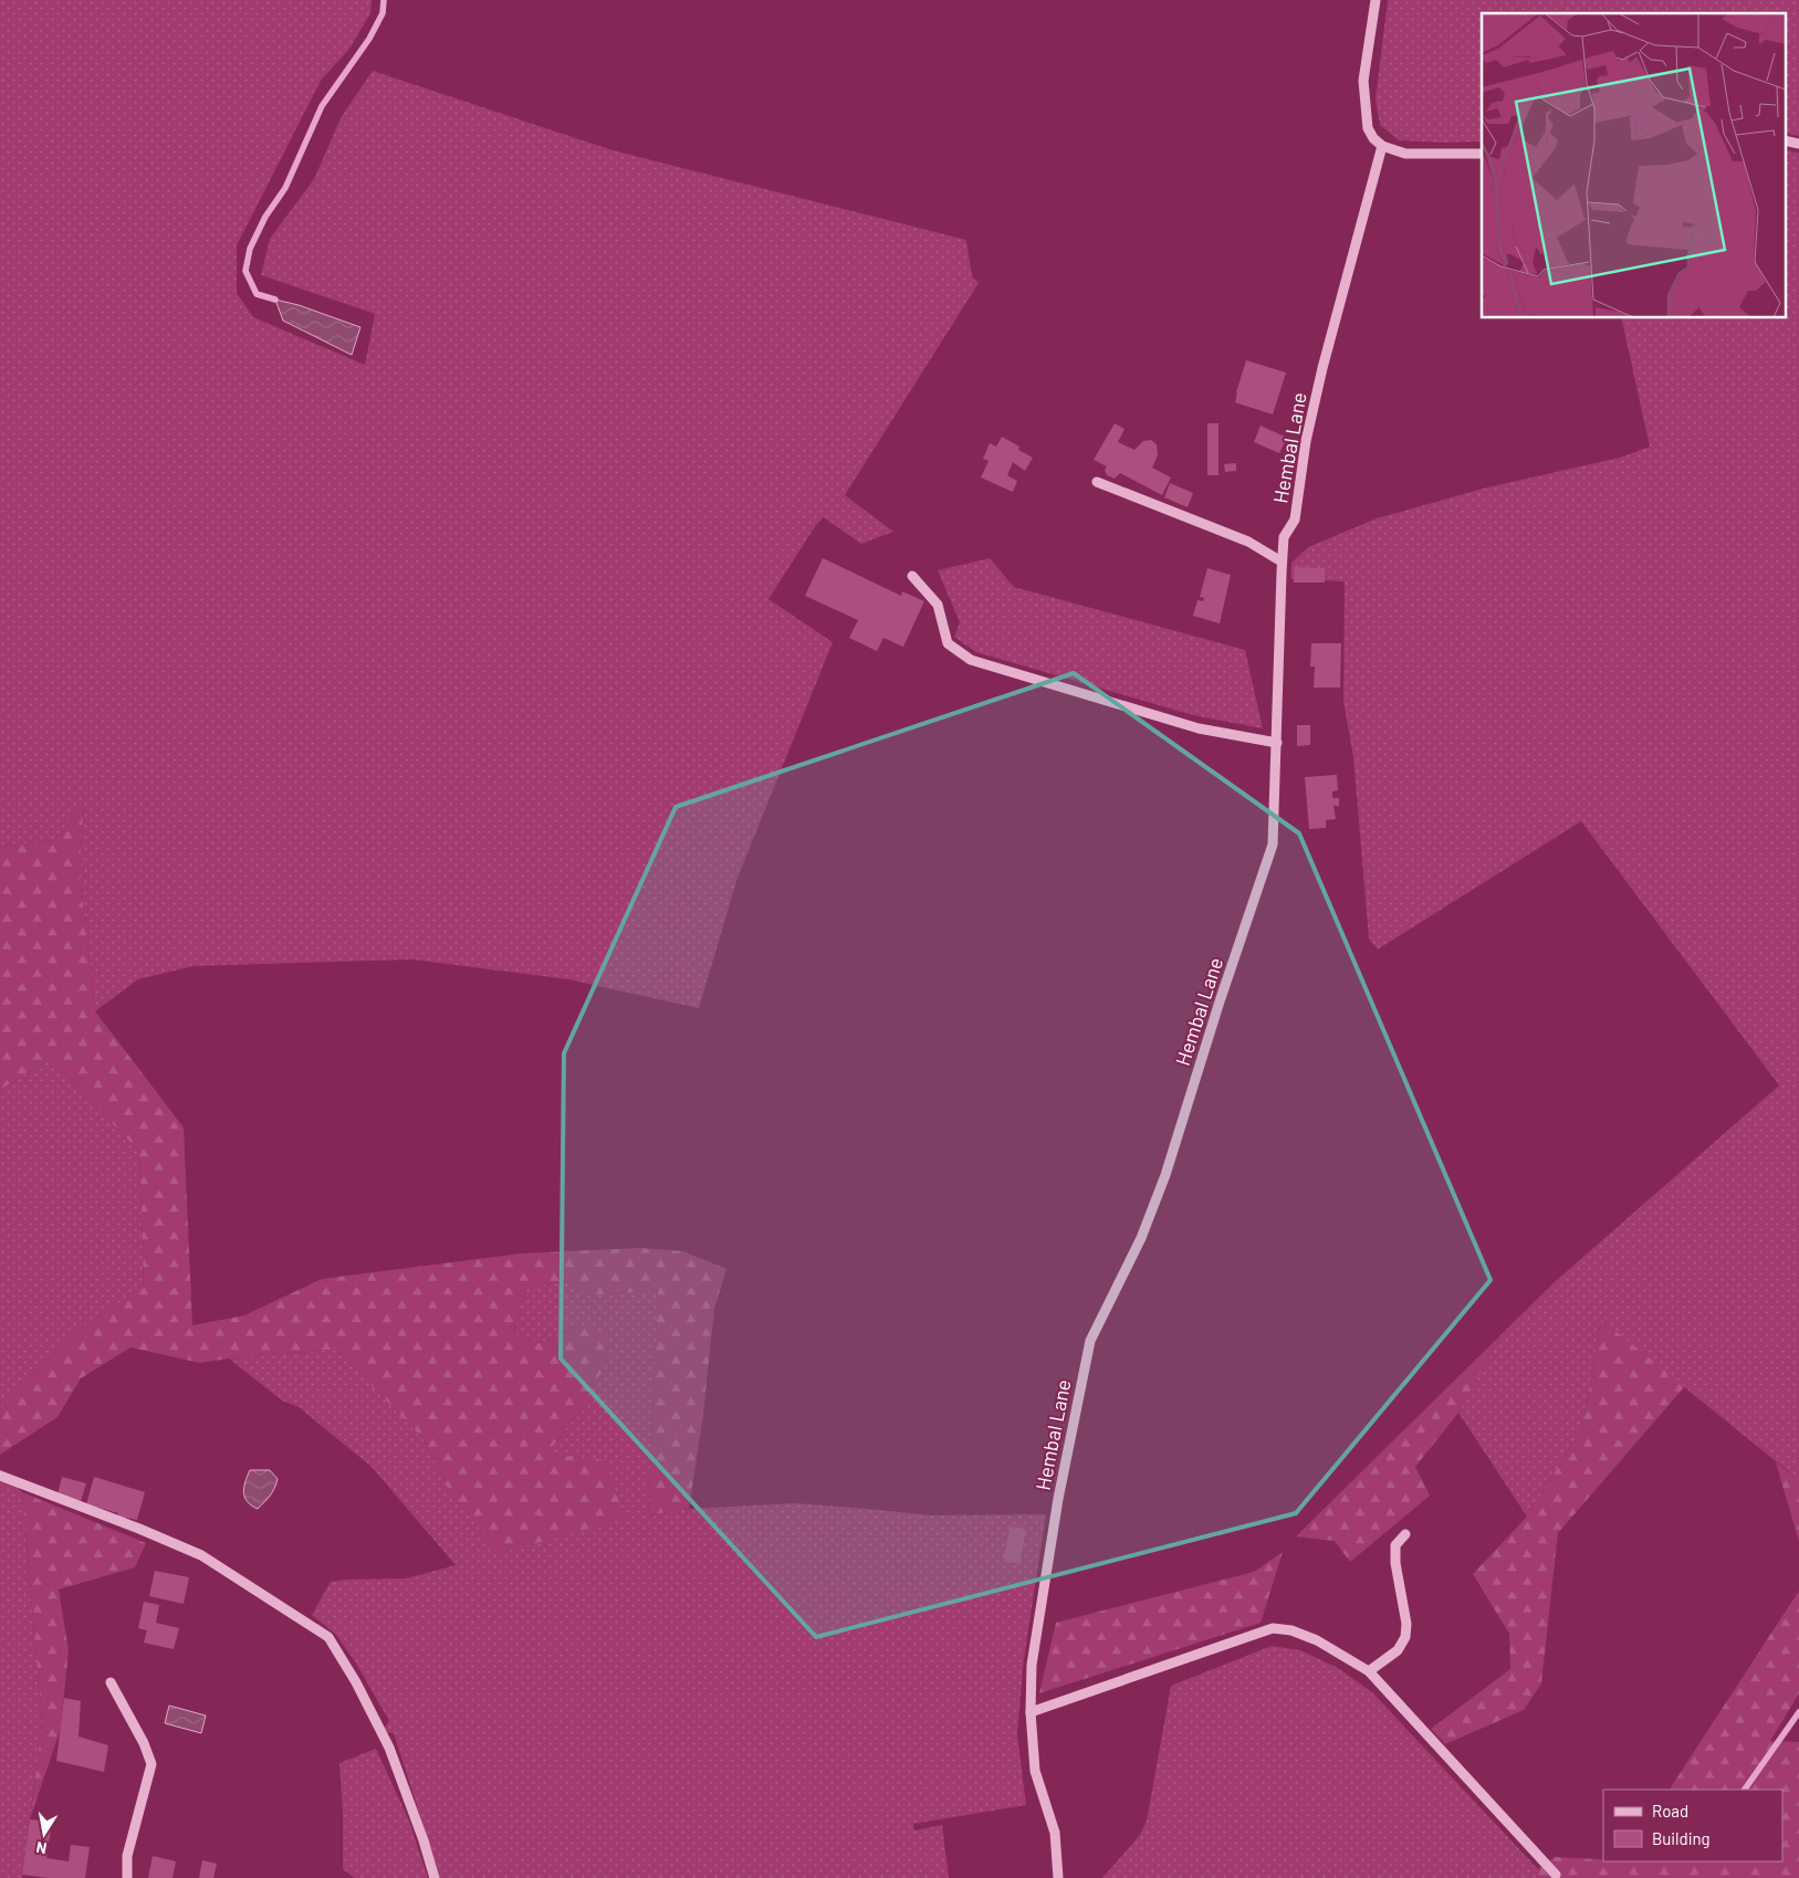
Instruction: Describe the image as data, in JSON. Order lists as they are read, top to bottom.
{
  "streets": {
    "street": ["Hembal Lane"]
  },
  "legend": ["Road", "Building"],
  "north": "bottom"
}
